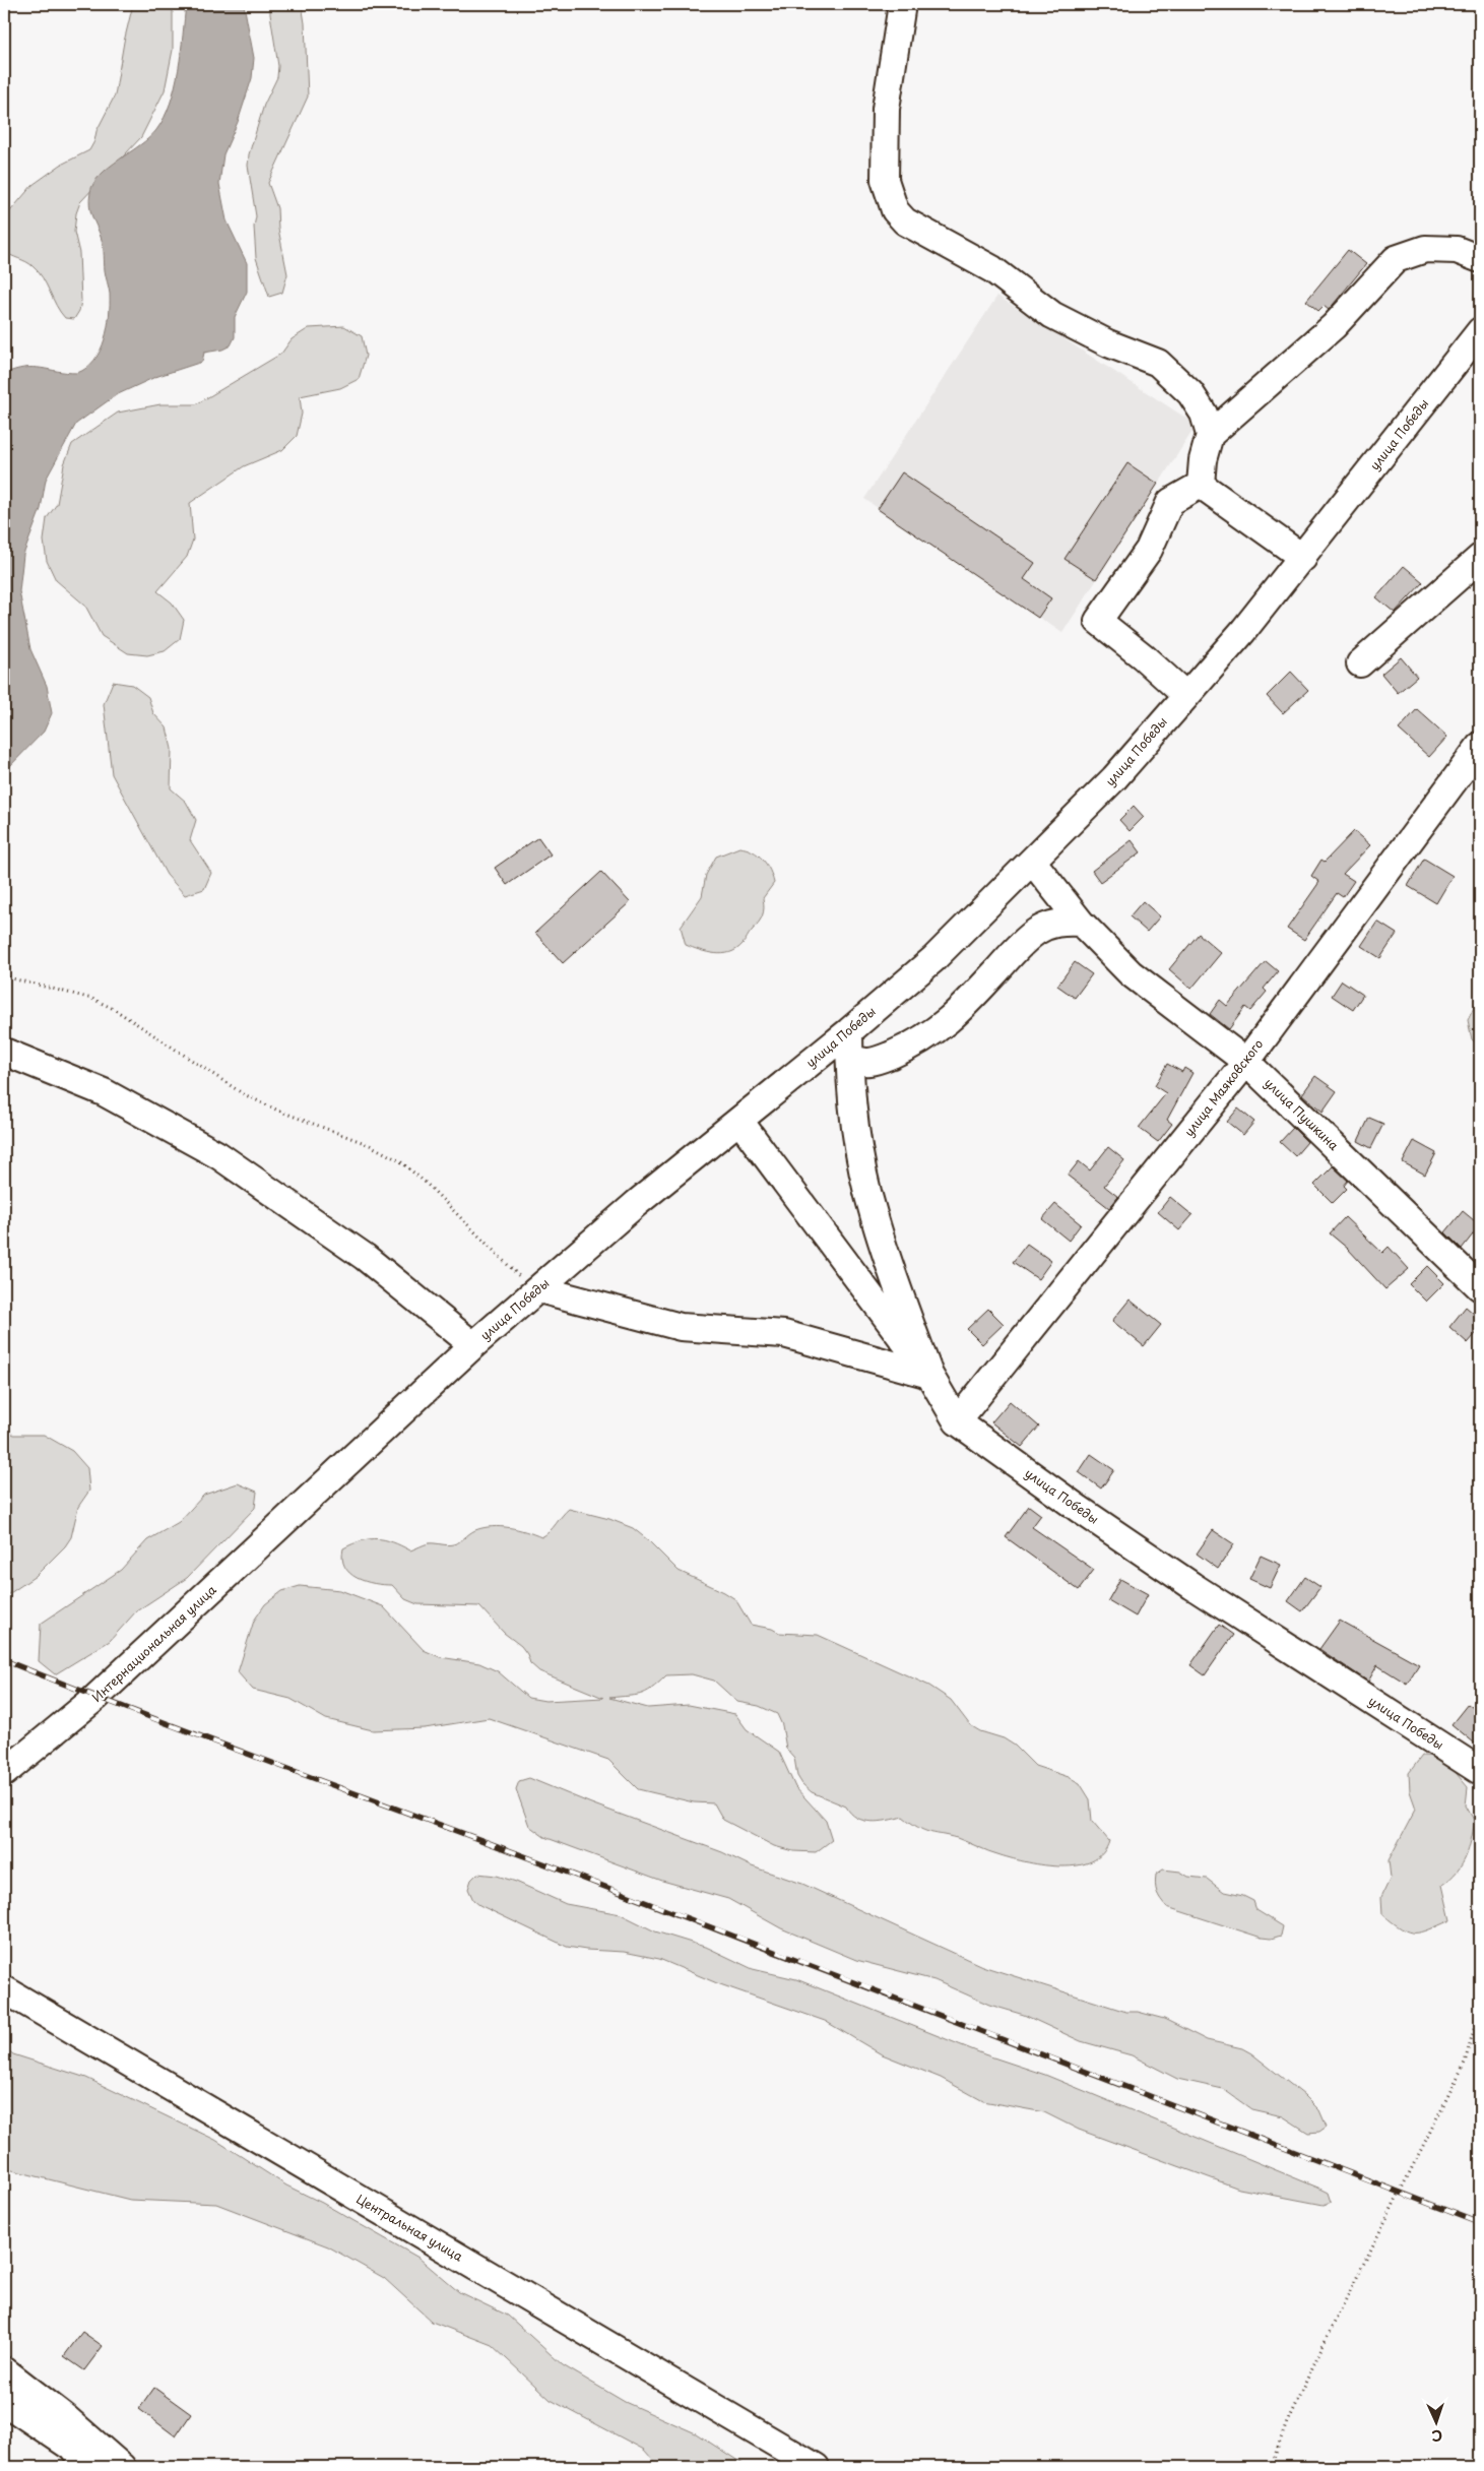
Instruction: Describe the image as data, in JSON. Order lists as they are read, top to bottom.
{
  "streets": {
    "street": [
      "улица Победы",
      "улица Маяковского",
      "улица Пушкина",
      "Интернациональная улица",
      "Центральная улица"
    ]
  },
  "crossings": [
    ["улица Победы", "улица Маяковского"],
    ["улица Победы", "улица Пушкина"],
    ["улица Победы", "Интернациональная улица"],
    ["улица Маяковского", "улица Пушкина"]
  ],
  "north": "bottom"
}
